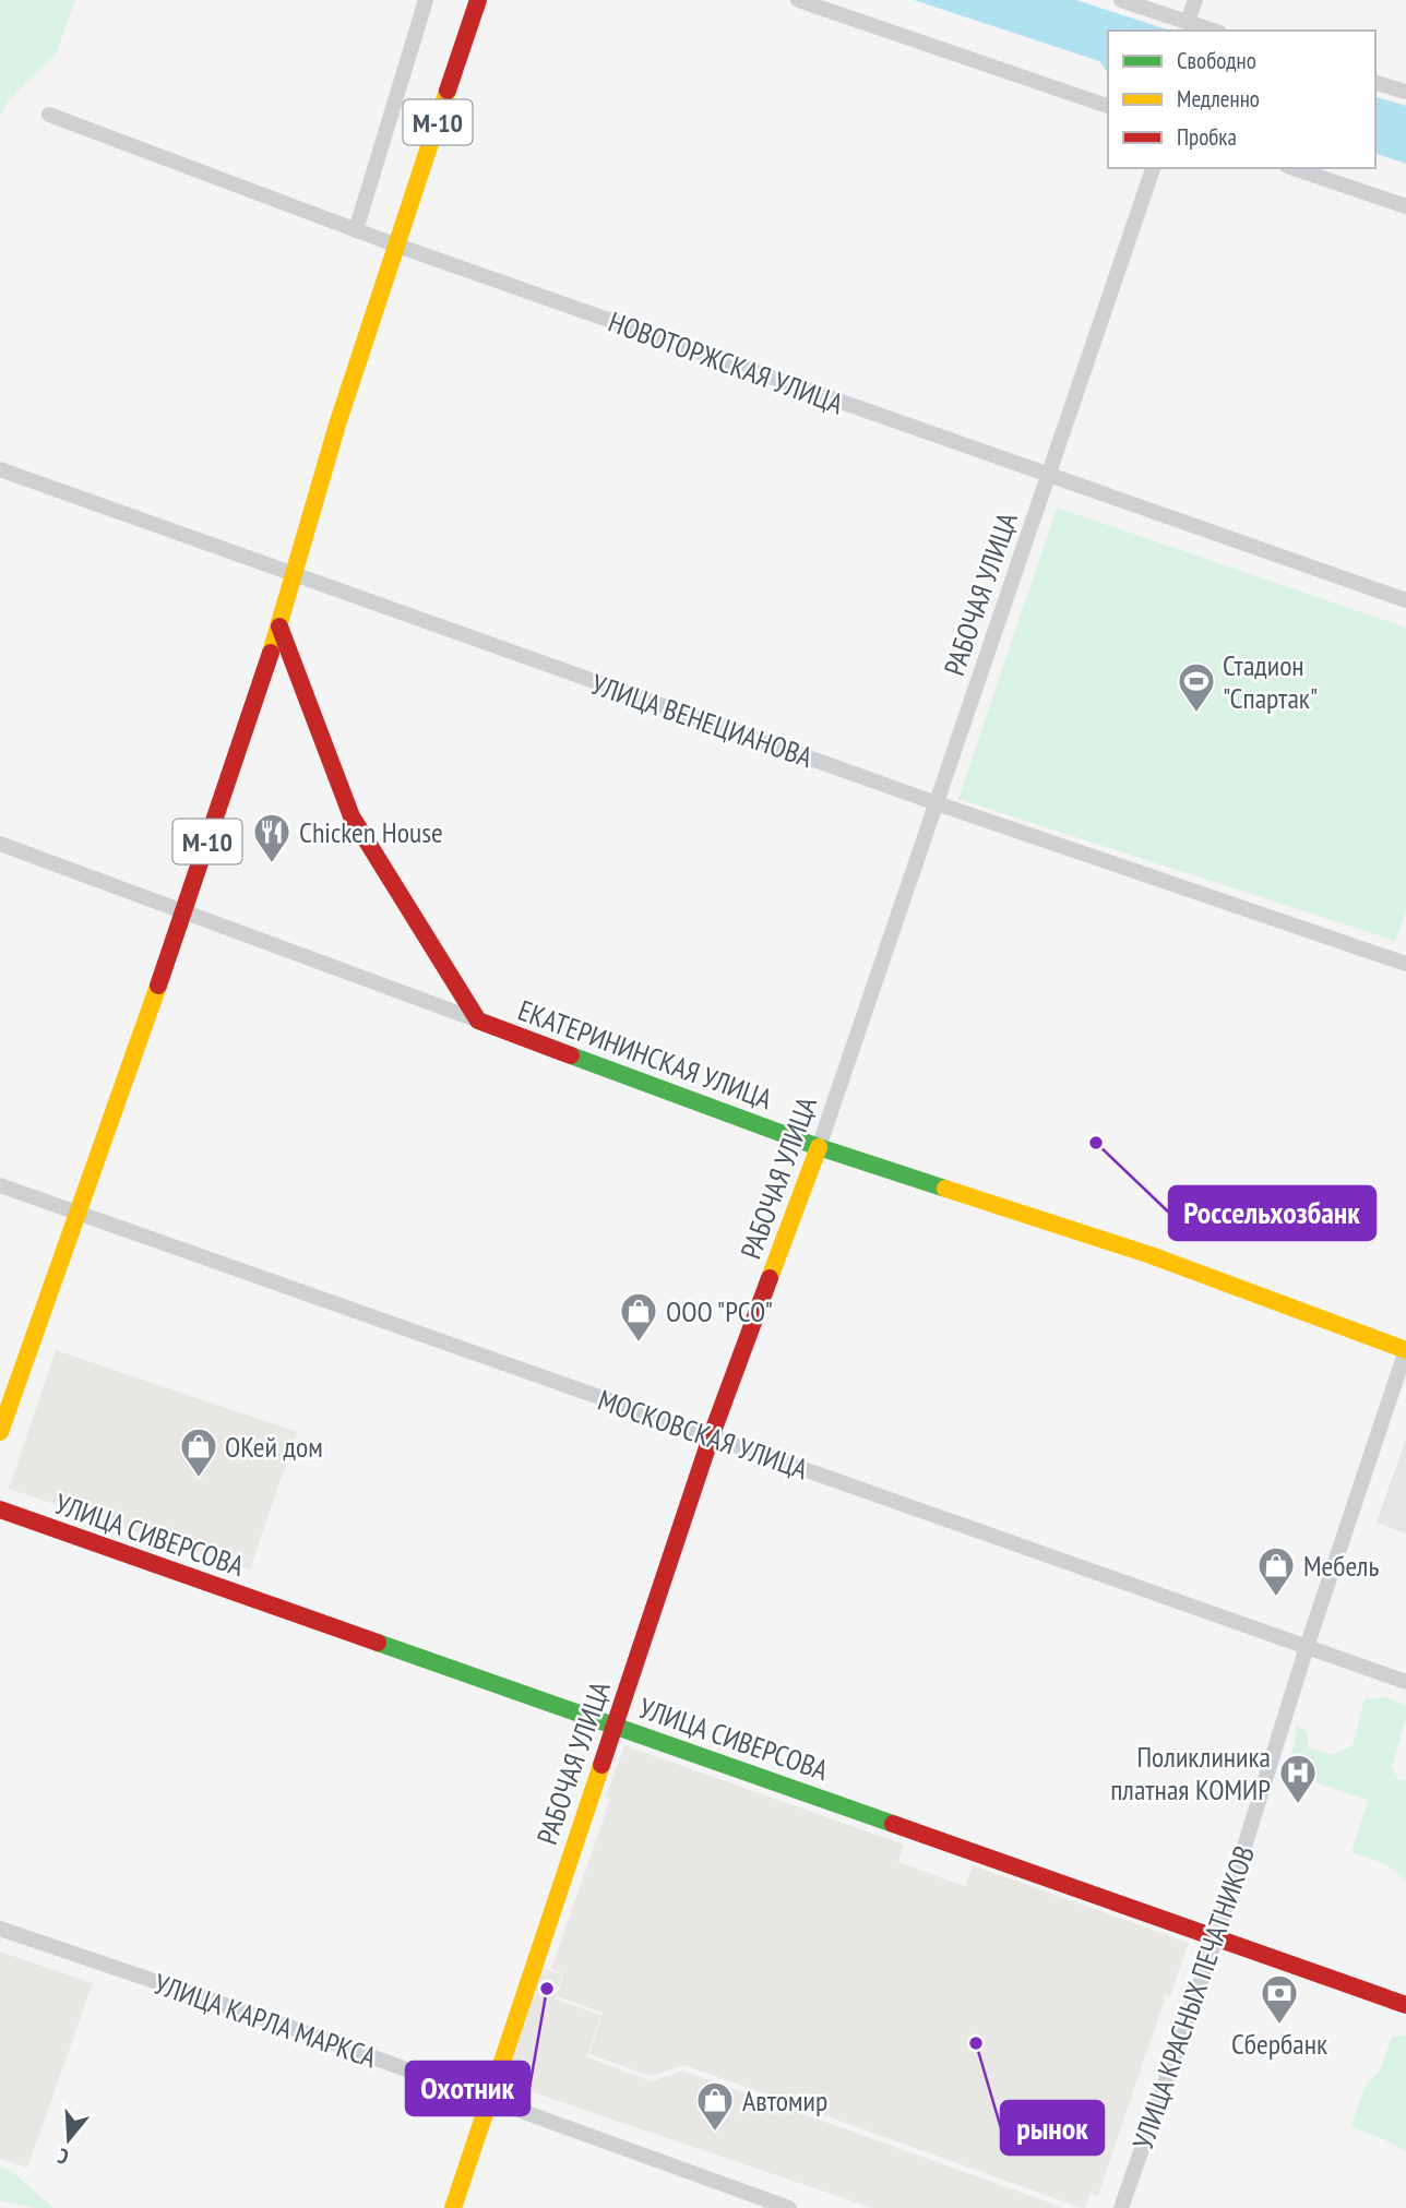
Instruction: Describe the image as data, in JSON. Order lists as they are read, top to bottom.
{
  "streets": {
    "main road": [
      "М-10",
      "РАБОЧАЯ УЛИЦА",
      "ЕКАТЕРИНИНСКАЯ УЛИЦА",
      "УЛИЦА СИВЕРСОВА"
    ],
    "street": [
      "НОВОТОРЖСКАЯ УЛИЦА",
      "УЛИЦА ВЕНЕЦИАНОВА",
      "МОСКОВСКАЯ УЛИЦА",
      "УЛИЦА КРАСНЫХ ПЕЧАТНИКОВ",
      "УЛИЦА КАРЛА МАРКСА"
    ]
  },
  "crossings": [
    ["М-10", "НОВОТОРЖСКАЯ УЛИЦА"],
    ["М-10", "УЛИЦА ВЕНЕЦИАНОВА"],
    ["М-10", "ЕКАТЕРИНИНСКАЯ УЛИЦА"],
    ["М-10", "МОСКОВСКАЯ УЛИЦА"],
    ["НОВОТОРЖСКАЯ УЛИЦА", "РАБОЧАЯ УЛИЦА"],
    ["РАБОЧАЯ УЛИЦА", "УЛИЦА ВЕНЕЦИАНОВА"],
    ["РАБОЧАЯ УЛИЦА", "ЕКАТЕРИНИНСКАЯ УЛИЦА"],
    ["РАБОЧАЯ УЛИЦА", "МОСКОВСКАЯ УЛИЦА"],
    ["РАБОЧАЯ УЛИЦА", "УЛИЦА СИВЕРСОВА"],
    ["РАБОЧАЯ УЛИЦА", "УЛИЦА КАРЛА МАРКСА"],
    ["ЕКАТЕРИНИНСКАЯ УЛИЦА", "УЛИЦА КРАСНЫХ ПЕЧАТНИКОВ"],
    ["МОСКОВСКАЯ УЛИЦА", "УЛИЦА КРАСНЫХ ПЕЧАТНИКОВ"],
    ["УЛИЦА СИВЕРСОВА", "УЛИЦА КРАСНЫХ ПЕЧАТНИКОВ"]
  ],
  "places": {
    "sports": ["Стадион \"Спартак\""],
    "restaurant": ["Chicken House"],
    "other": ["Россельхозбанк", "Охотник", "рынок"],
    "shop": [
      "ООО \"РСО\"",
      "ОКей дом",
      "Мебель",
      "Автомир"
    ],
    "hospital": ["Поликлиника платная КОМИР"],
    "bank": ["Сбербанк"]
  },
  "legend": ["Свободно", "Медленно", "Пробка"],
  "north": "bottom"
}
